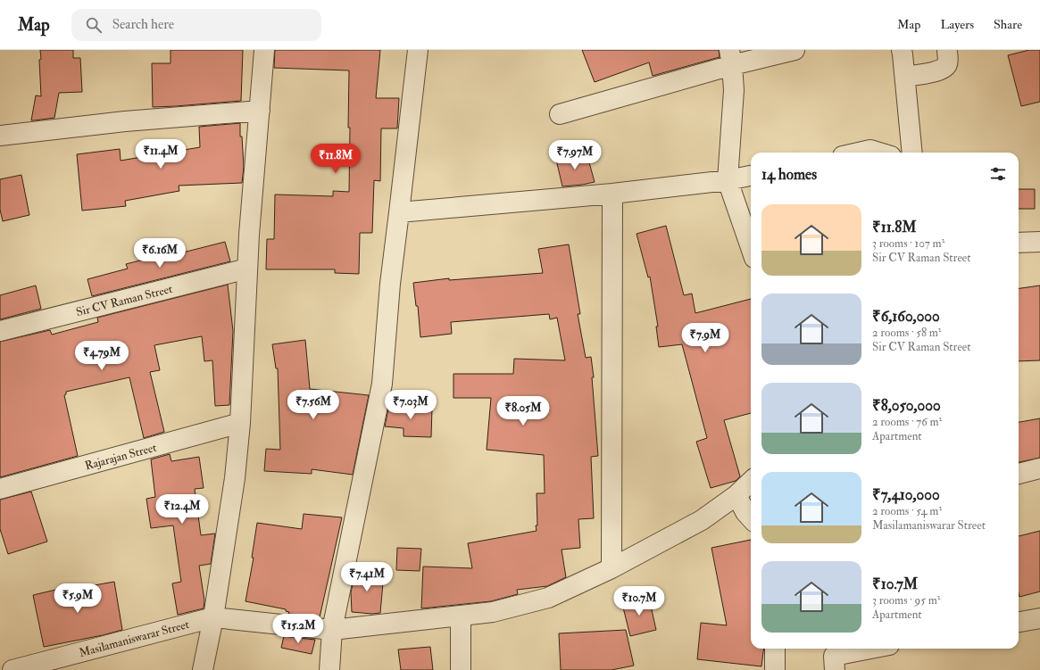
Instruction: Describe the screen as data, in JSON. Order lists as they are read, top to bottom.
{
  "streets": {
    "street": ["Sir CV Raman Street", "Rajarajan Street", "Masilamaniswarar Street"]
  },
  "page": {
    "header": "Map",
    "search": "Search here",
    "nav": ["Map", "Layers", "Share"],
    "price": [
      "₹11.4M",
      "₹7.97M",
      "₹11.8M",
      "₹6.16M",
      "₹7.9M",
      "₹4.79M",
      "₹7.56M",
      "₹7.03M",
      "₹8.05M",
      "₹12.4M",
      "₹7.41M",
      "₹5.9M",
      "₹10.7M",
      "₹15.2M"
    ],
    "heading": "14 homes",
    "list": [
      {
        "name": "₹11.8M",
        "note": "3 rooms · 107 m² · Sir CV Raman Street"
      },
      {
        "name": "₹6,160,000",
        "note": "2 rooms · 58 m² · Sir CV Raman Street"
      },
      {
        "name": "₹8,050,000",
        "note": "2 rooms · 76 m² · Apartment"
      },
      {
        "name": "₹7,410,000",
        "note": "2 rooms · 54 m² · Masilamaniswarar Street"
      },
      {
        "name": "₹10.7M",
        "note": "3 rooms · 95 m² · Apartment"
      }
    ]
  }
}
